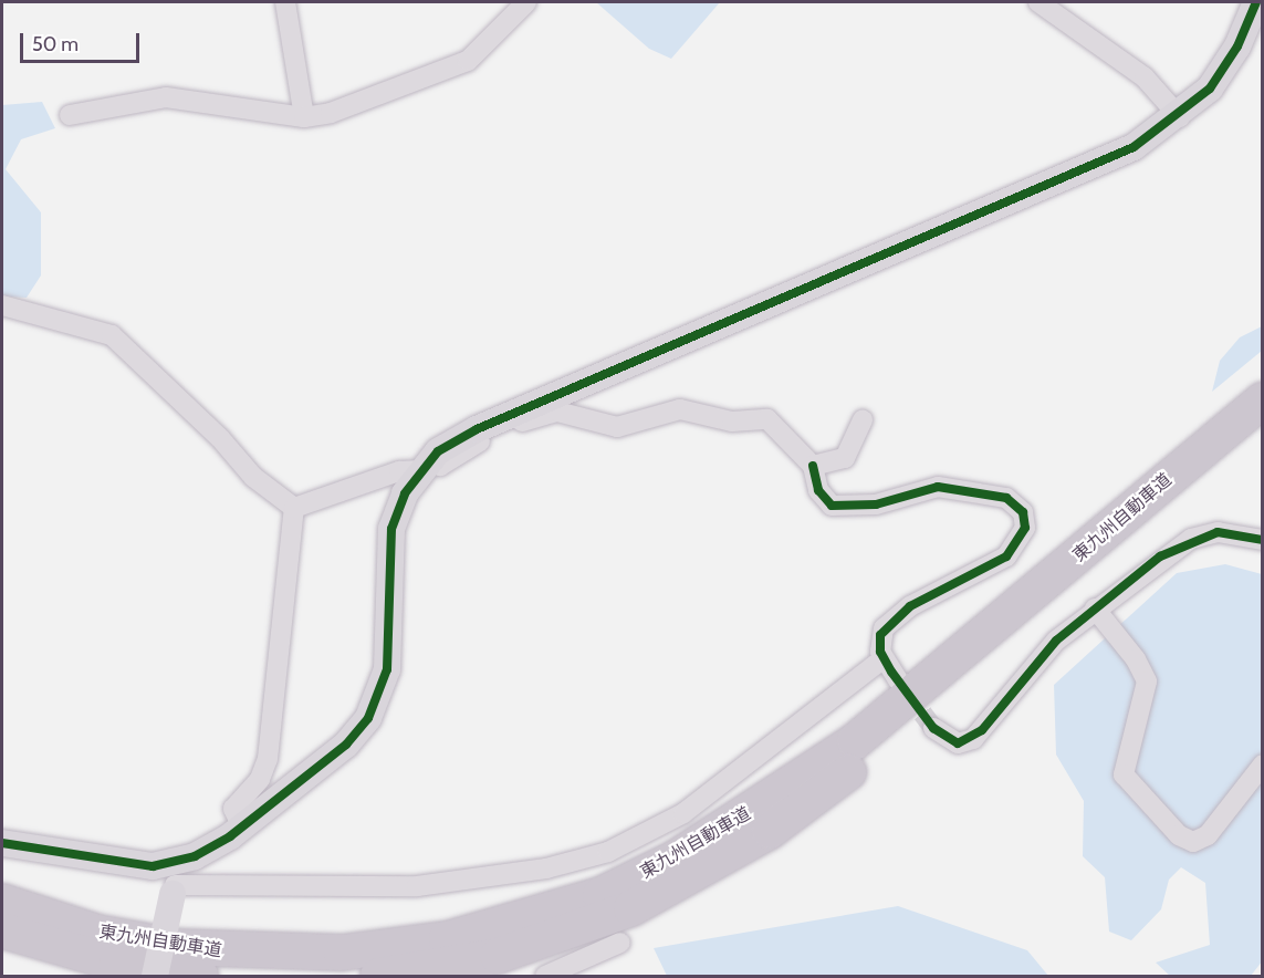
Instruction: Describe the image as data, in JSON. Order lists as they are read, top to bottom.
{
  "streets": {
    "highway": ["東九州自動車道"]
  },
  "scale_bar": "50 m"
}
